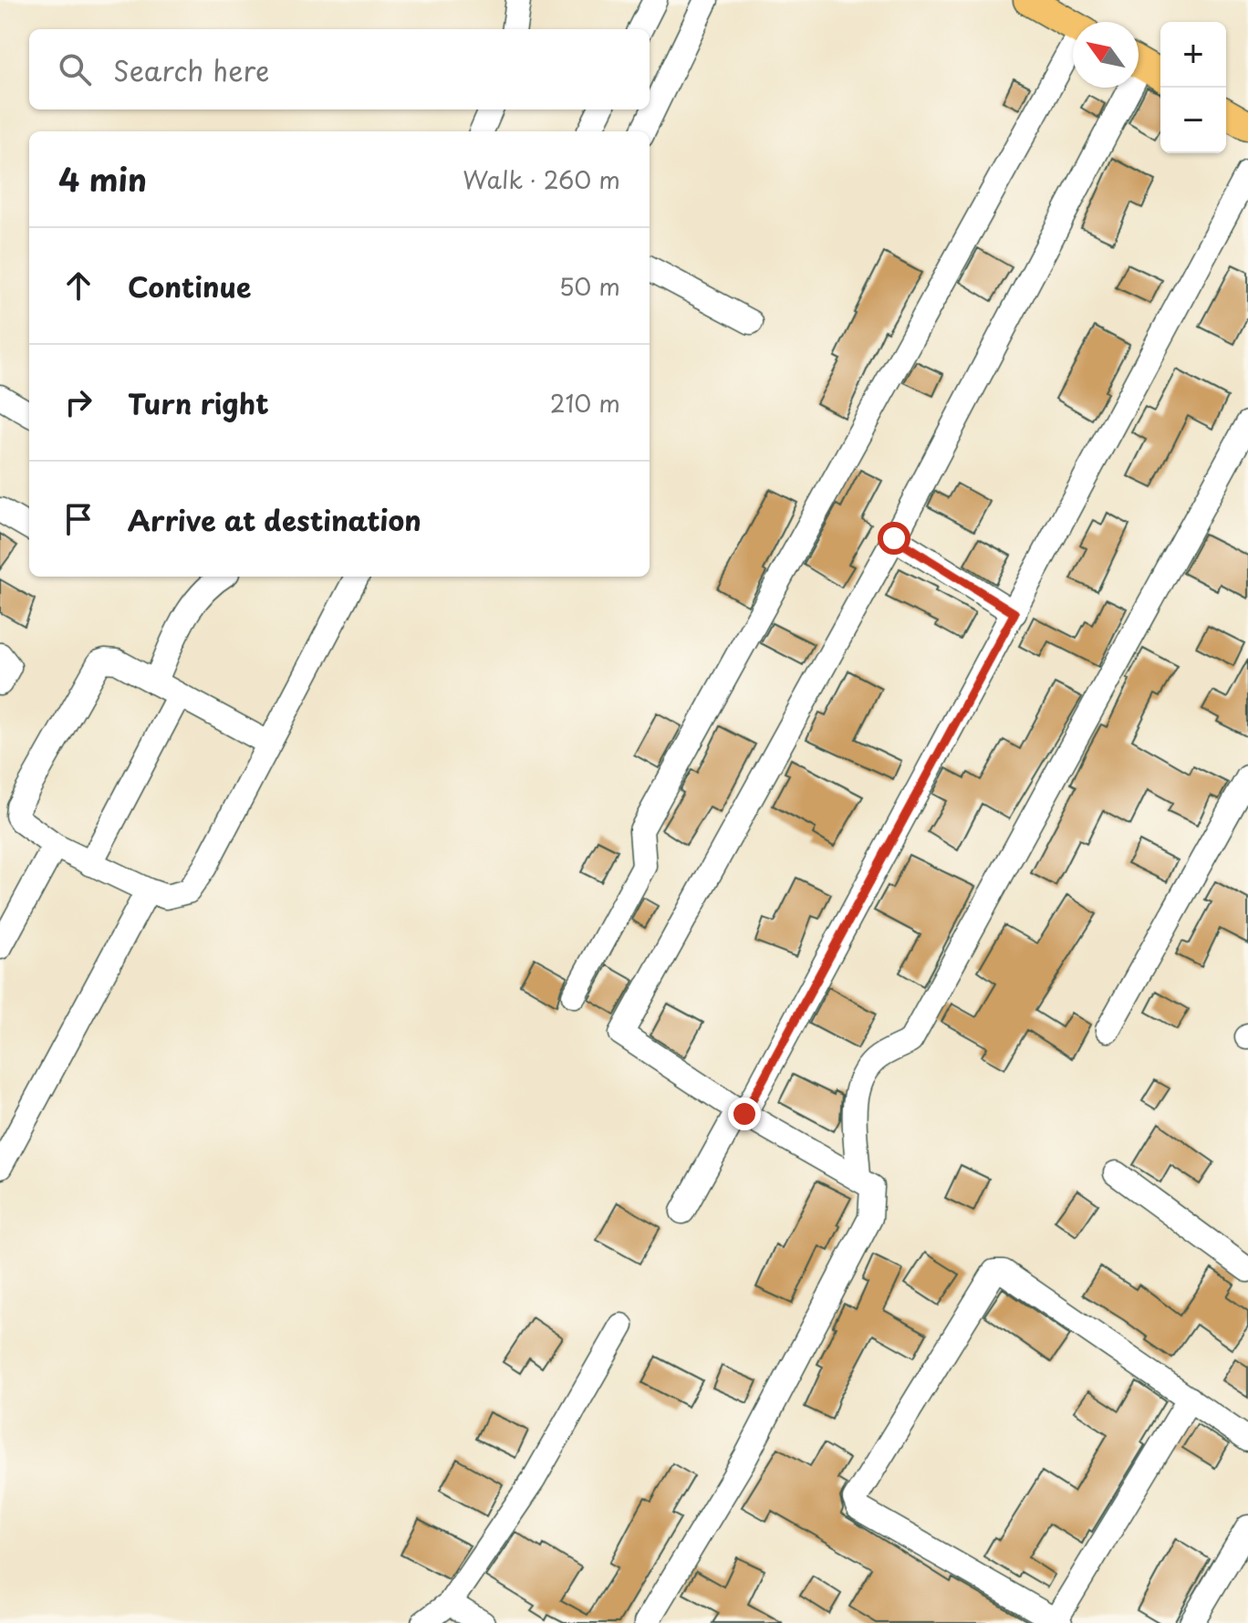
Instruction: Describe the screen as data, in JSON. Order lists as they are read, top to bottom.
{
  "north": "top left",
  "page": {
    "map_buttons": ["+", "−"],
    "search": "Search here",
    "heading": ["4 min", "Walk · 260 m"],
    "list": [
      ["Continue", "50 m"],
      ["Turn right", "210 m"],
      "Arrive at destination"
    ]
  }
}
